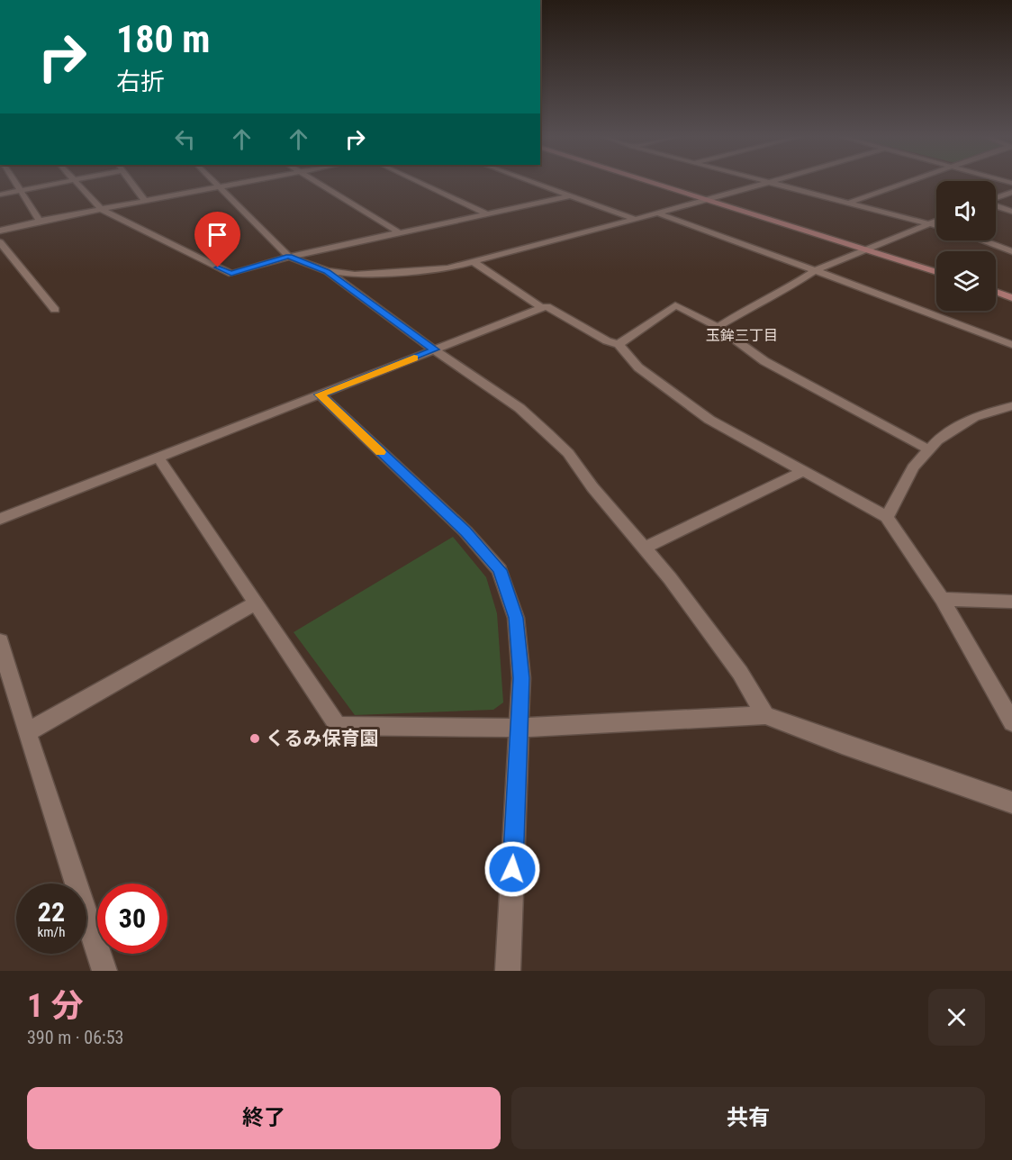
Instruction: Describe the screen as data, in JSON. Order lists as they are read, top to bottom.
{
  "districts": ["玉鉾三丁目"],
  "places": ["くるみ保育園"],
  "page": {
    "turn": ["180 m", "右折"],
    "speed": "22 km/h",
    "limit": "30",
    "heading": ["1 分", "390 m · 06:53"],
    "buttons": ["終了", "共有"]
  }
}
